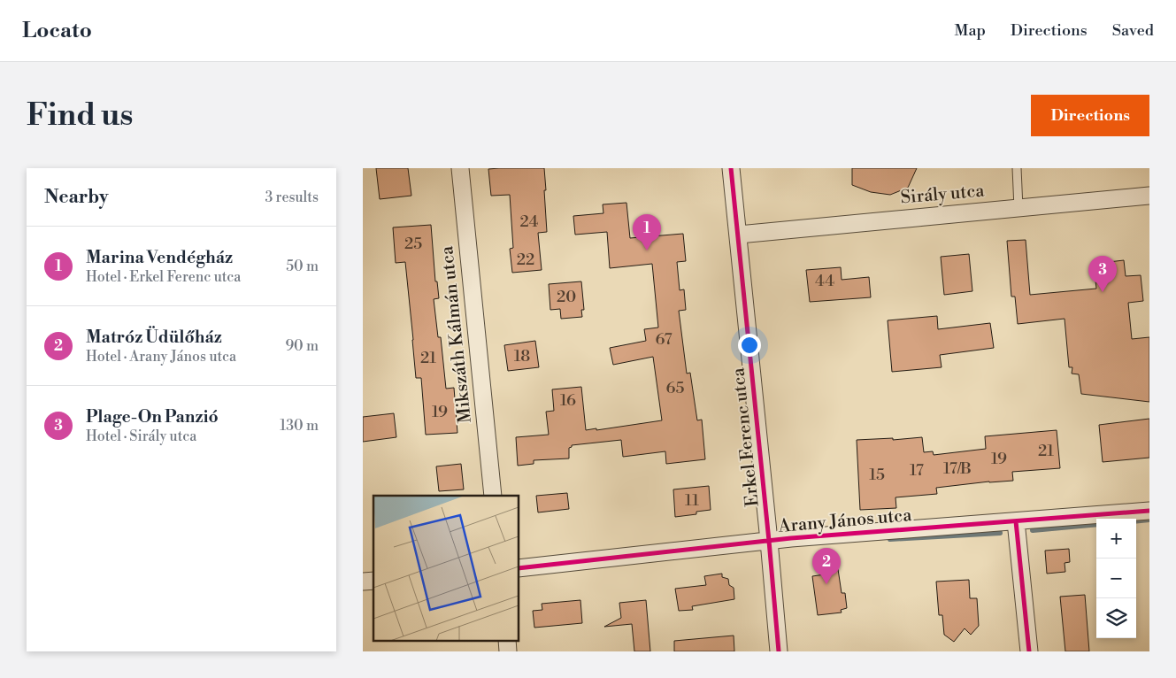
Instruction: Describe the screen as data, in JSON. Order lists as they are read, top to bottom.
{
  "streets": {
    "street": [
      "Sirály utca",
      "Mikszáth Kálmán utca",
      "Erkel Ferenc utca",
      "Arany János utca"
    ]
  },
  "crossings": [
    ["Sirály utca", "Erkel Ferenc utca"],
    ["Erkel Ferenc utca", "Arany János utca"]
  ],
  "house_numbers": [
    "24",
    "25",
    "22",
    "44",
    "20",
    "67",
    "18",
    "21",
    "65",
    "16",
    "19",
    "21",
    "19",
    "17/B",
    "17",
    "15",
    "11"
  ],
  "page": {
    "header": "Locato",
    "nav": ["Map", "Directions", "Saved"],
    "buttons": "Directions",
    "title": "Find us",
    "heading": ["Nearby", "3 results"],
    "pins": ["1", "3", "2"],
    "list": [
      {
        "mark": "1",
        "name": "Marina Vendégház",
        "note": "Hotel · Erkel Ferenc utca",
        "value": "50 m"
      },
      {
        "mark": "2",
        "name": "Matróz Üdülőház",
        "note": "Hotel · Arany János utca",
        "value": "90 m"
      },
      {
        "mark": "3",
        "name": "Plage-On Panzió",
        "note": "Hotel · Sirály utca",
        "value": "130 m"
      }
    ],
    "map_buttons": ["+", "−"]
  }
}
